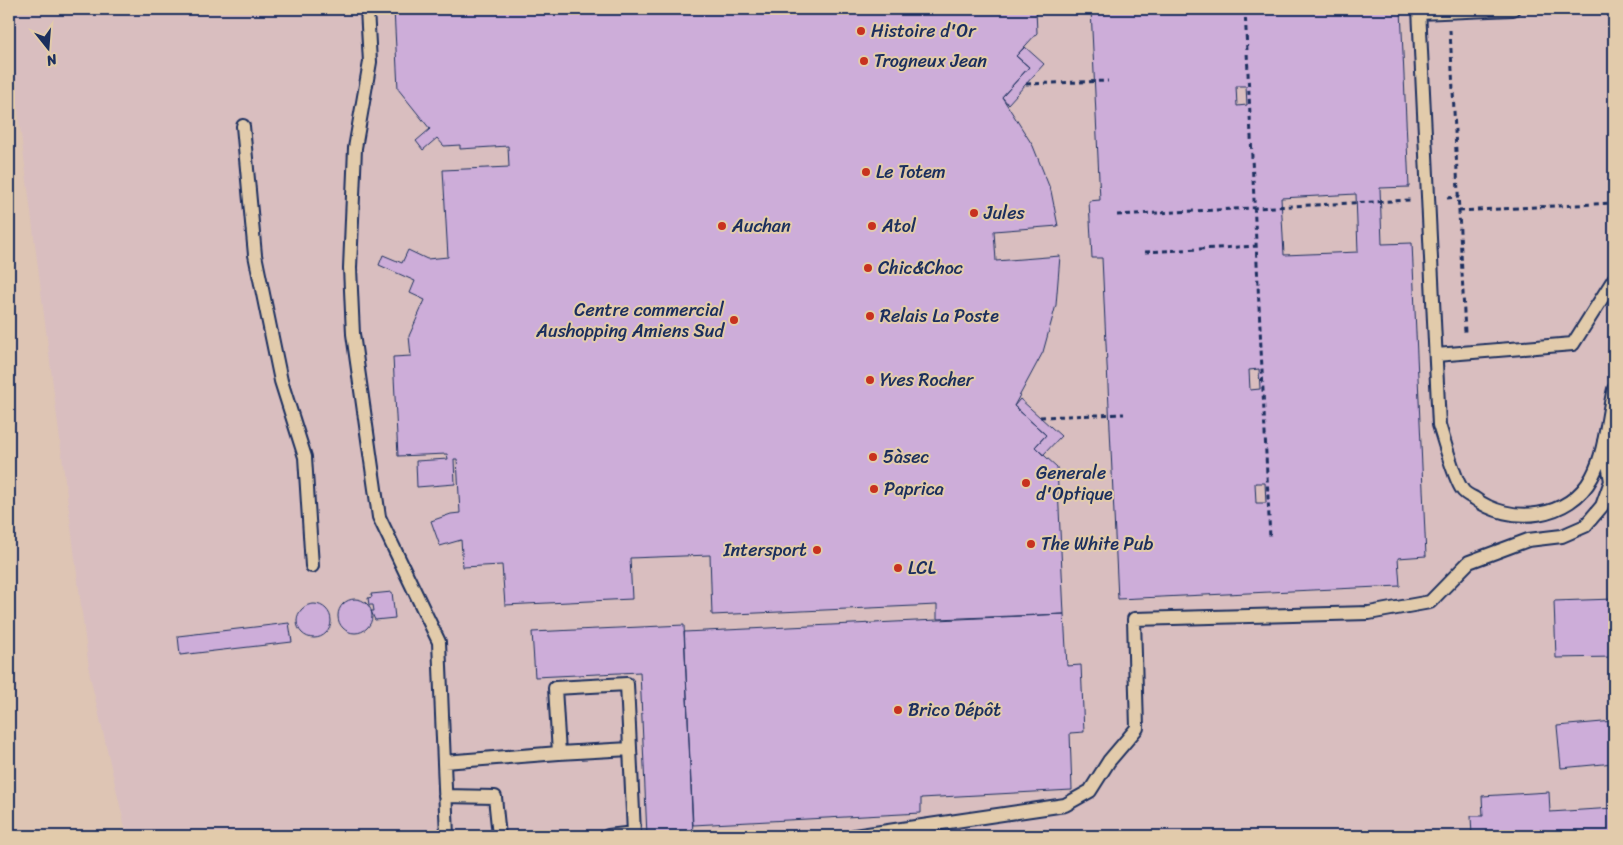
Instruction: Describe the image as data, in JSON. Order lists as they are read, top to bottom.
{
  "places": [
    "Histoire d'Or",
    "Trogneux Jean",
    "Le Totem",
    "Jules",
    "Auchan",
    "Atol",
    "Chic&Choc",
    "Relais La Poste",
    "Centre commercial Aushopping Amiens Sud",
    "Yves Rocher",
    "5àsec",
    "Generale d'Optique",
    "Paprica",
    "The White Pub",
    "Intersport",
    "LCL",
    "Brico Dépôt"
  ],
  "north": "bottom"
}
